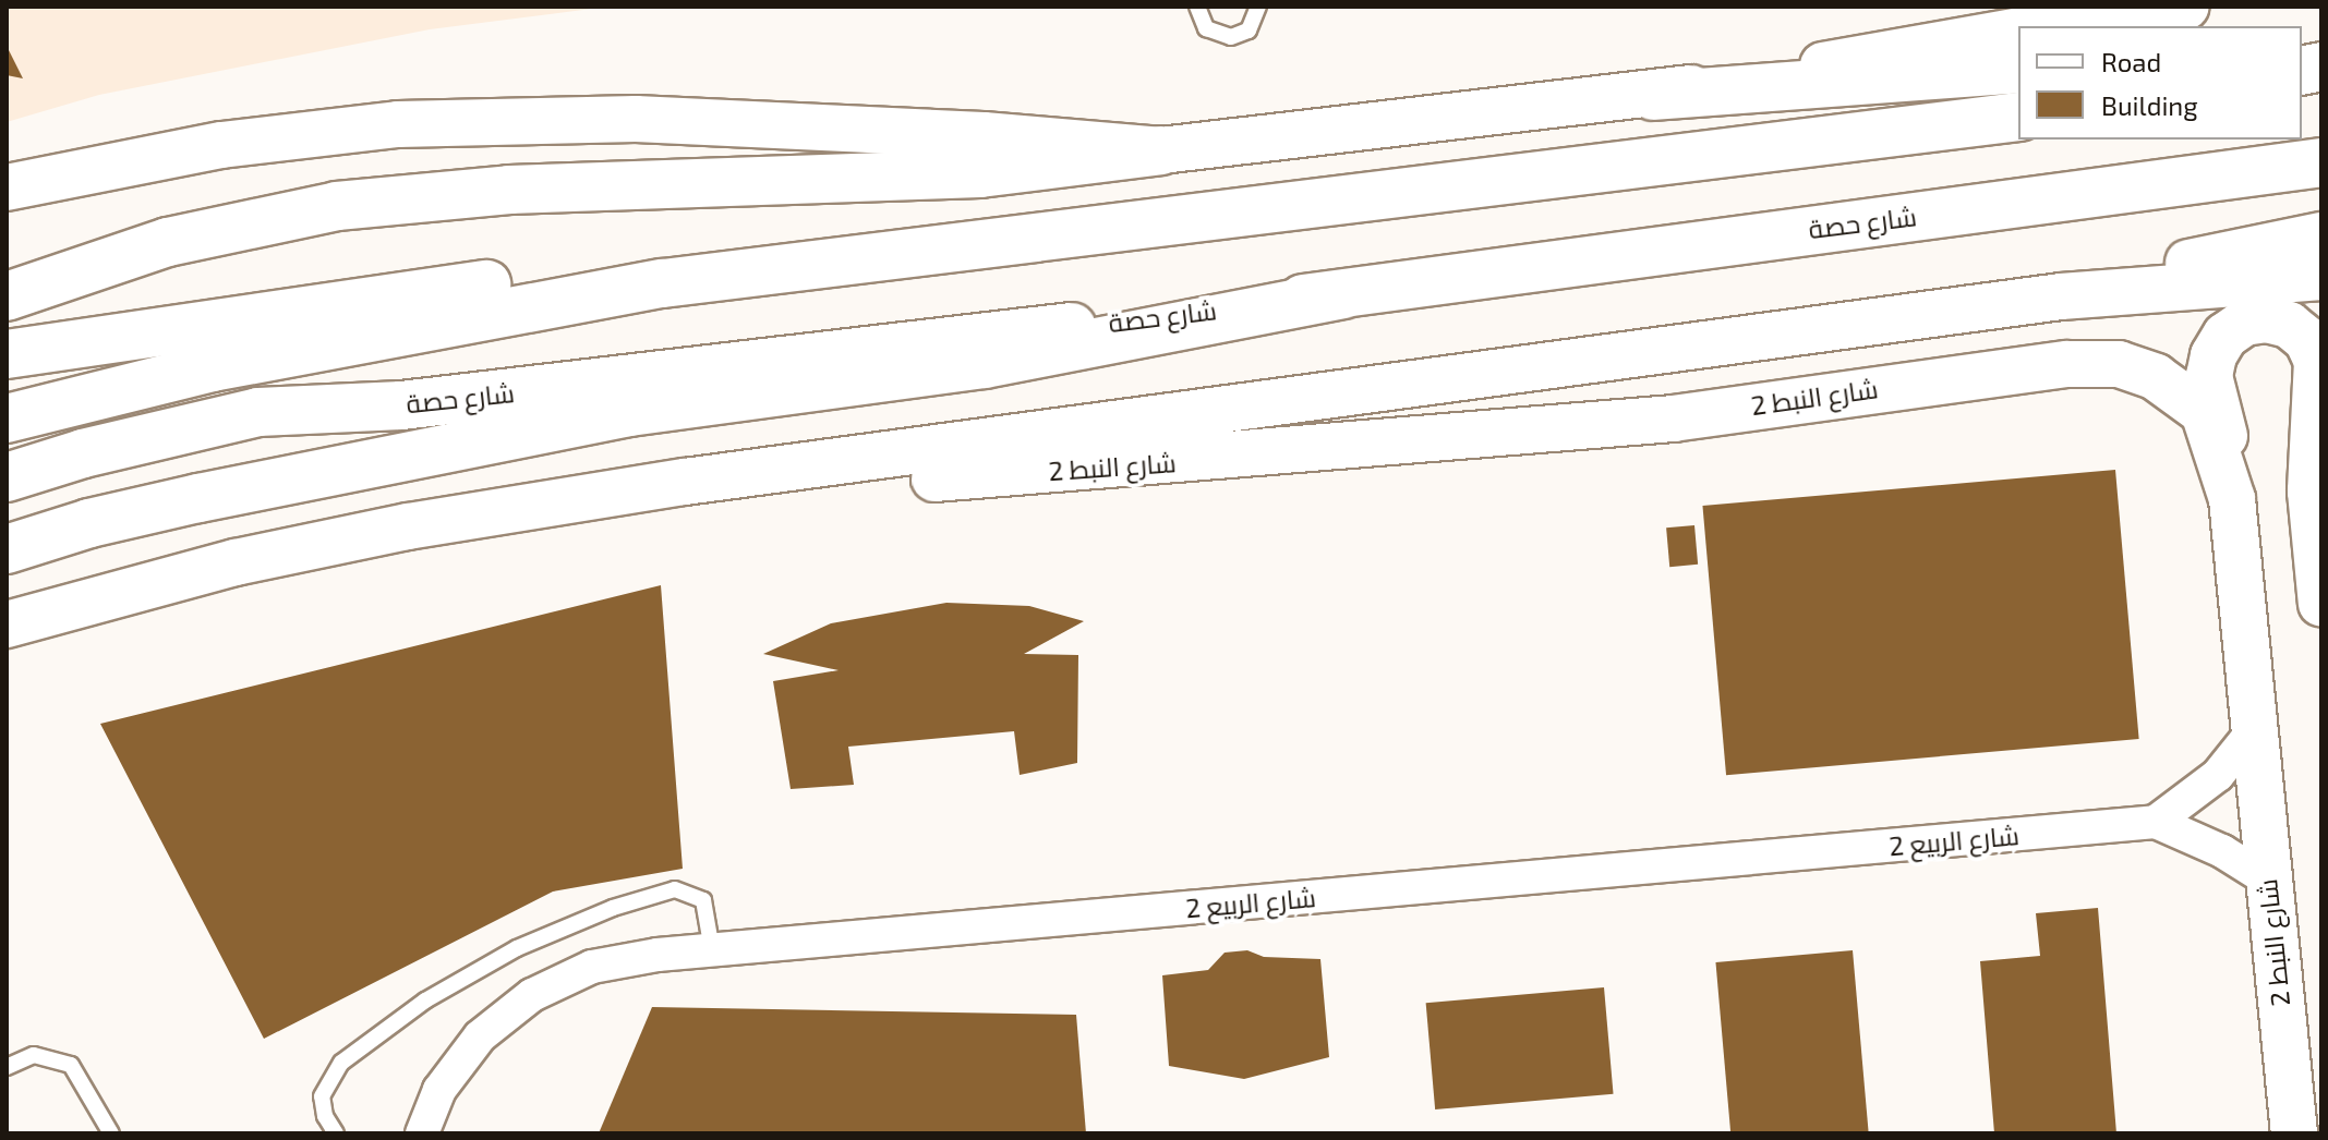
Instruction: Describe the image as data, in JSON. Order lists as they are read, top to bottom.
{
  "streets": {
    "main road": ["شارع حصة", "شارع النبط 2"],
    "street": ["شارع الربيع 2"]
  },
  "crossings": [
    ["شارع النبط 2", "شارع الربيع 2"]
  ],
  "legend": ["Road", "Building"]
}
